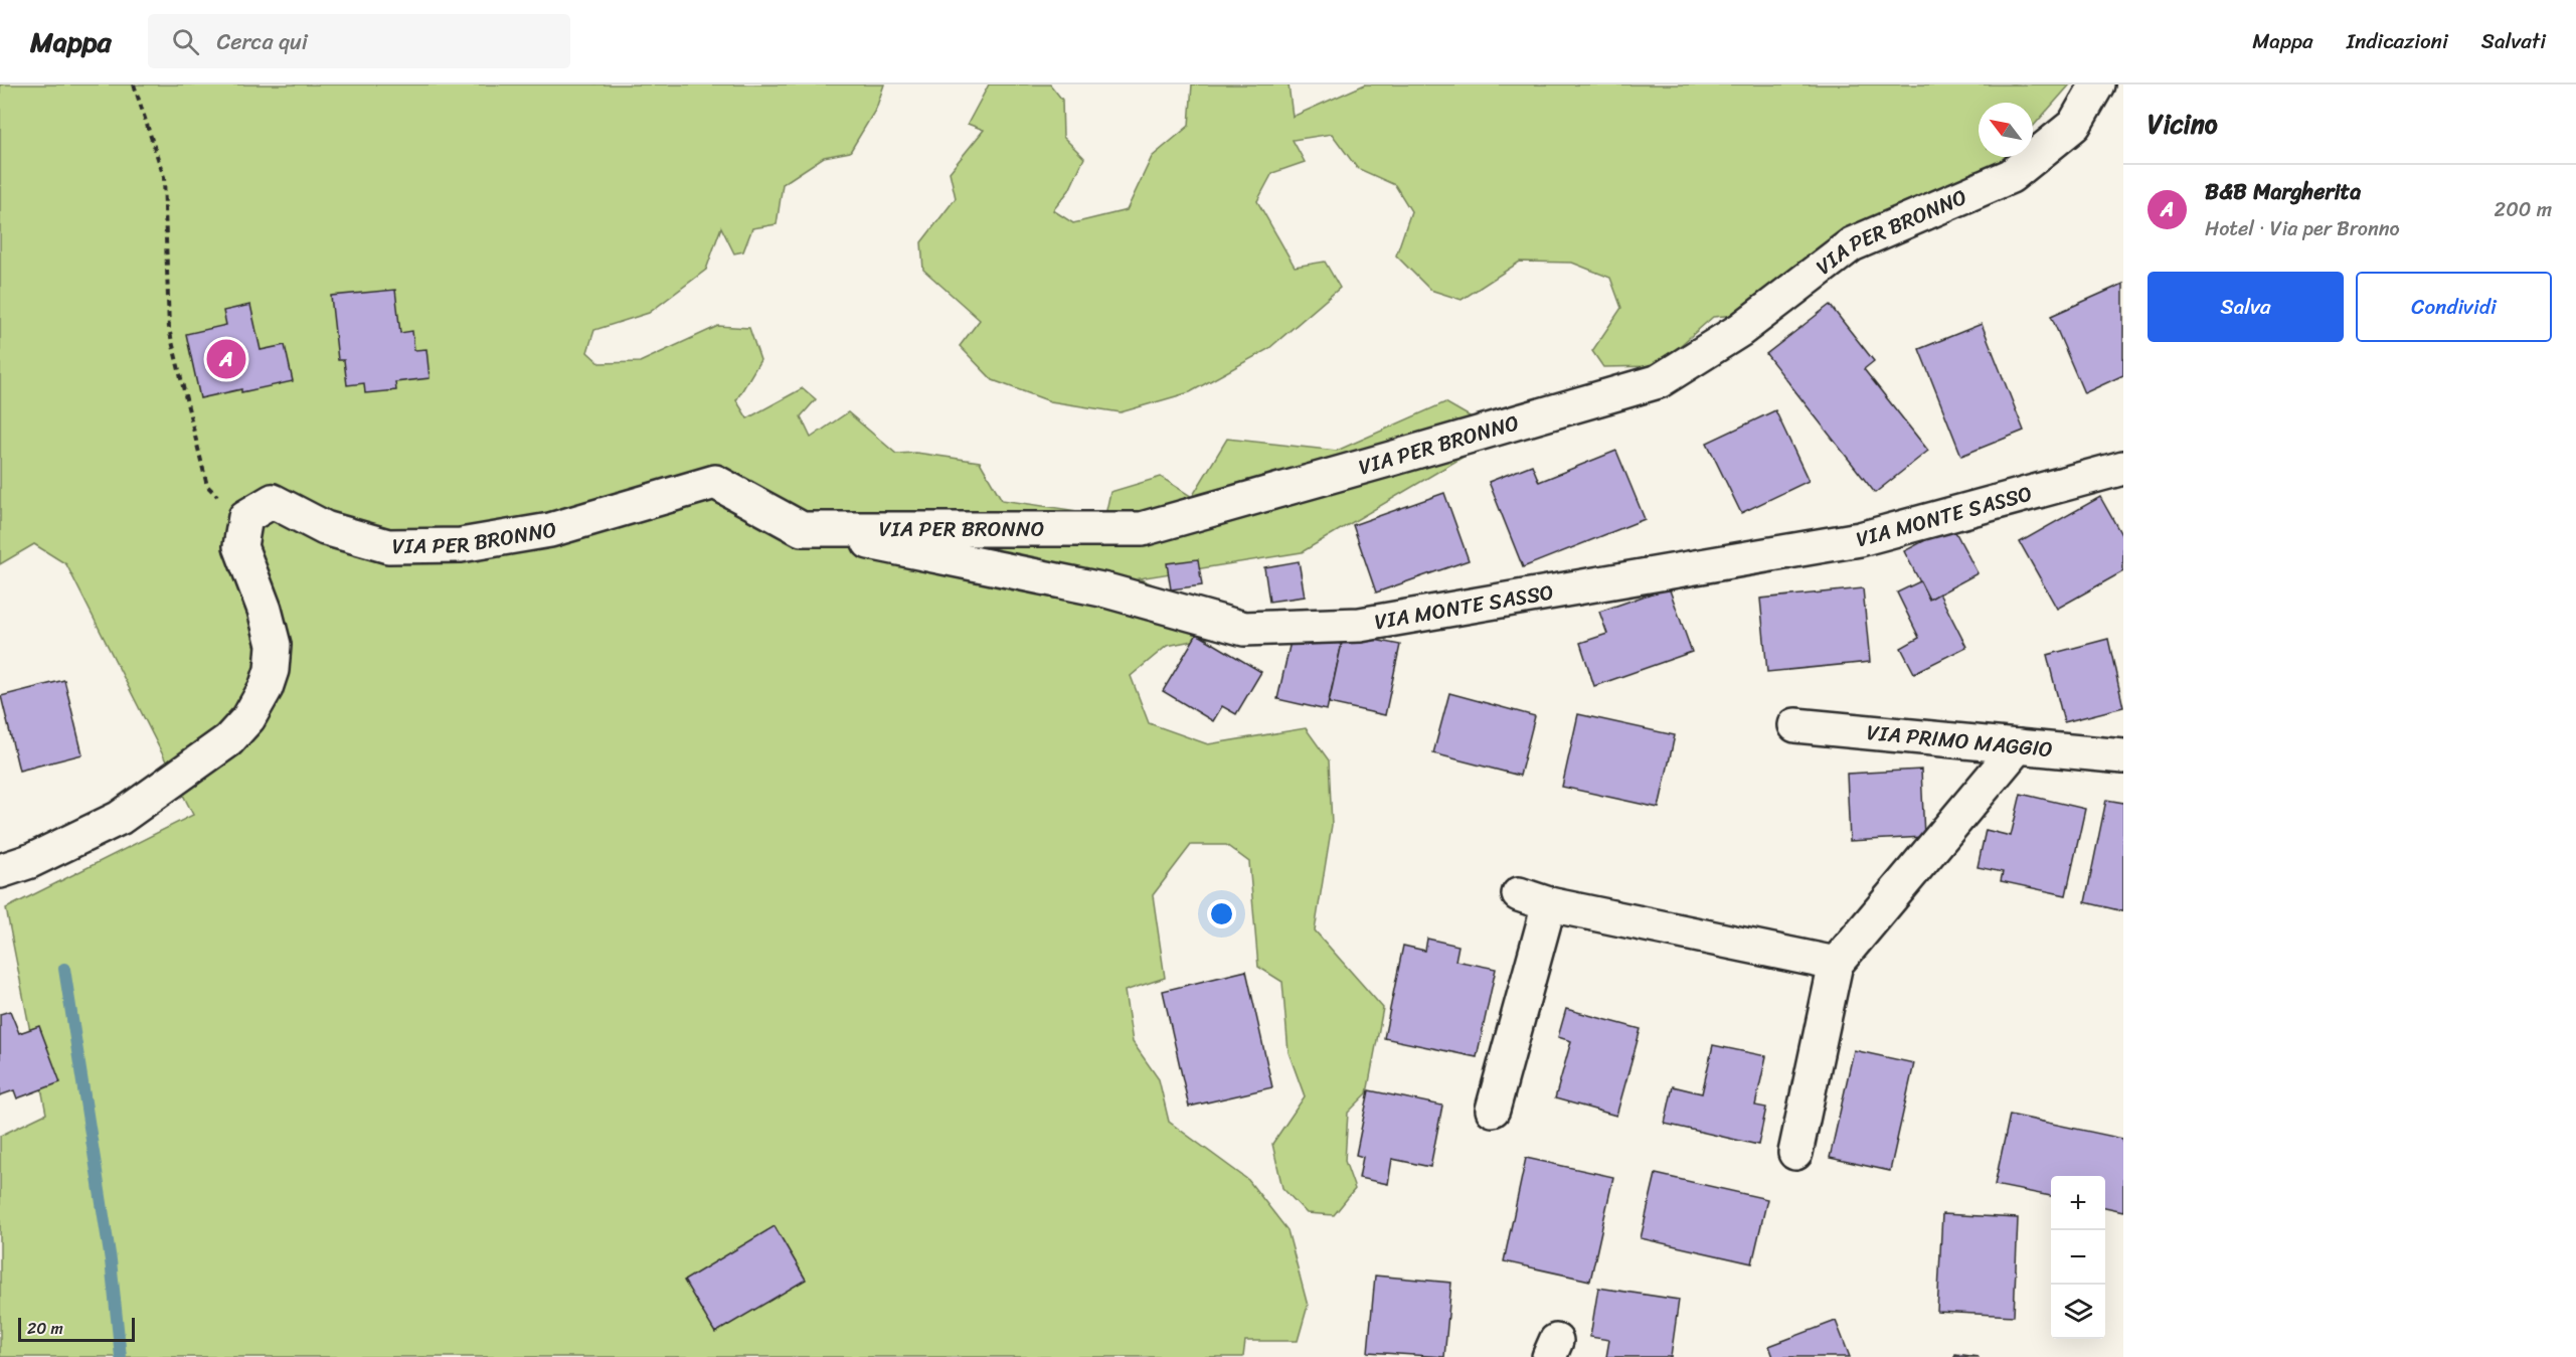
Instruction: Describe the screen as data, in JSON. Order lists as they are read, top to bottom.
{
  "streets": {
    "street": ["VIA PER BRONNO", "VIA MONTE SASSO", "VIA PRIMO MAGGIO"]
  },
  "crossings": [
    ["VIA PER BRONNO", "VIA MONTE SASSO"]
  ],
  "scale_bar": "20 m",
  "north": "top left",
  "page": {
    "header": "Mappa",
    "search": "Cerca qui",
    "nav": ["Mappa", "Indicazioni", "Salvati"],
    "heading": "Vicino",
    "list": [
      {
        "mark": "A",
        "name": "B&B Margherita",
        "note": "Hotel · Via per Bronno",
        "value": "200 m"
      }
    ],
    "buttons": ["Salva", "Condividi"],
    "pins": "A",
    "map_buttons": ["+", "−"],
    "scale": "20 m"
  }
}
